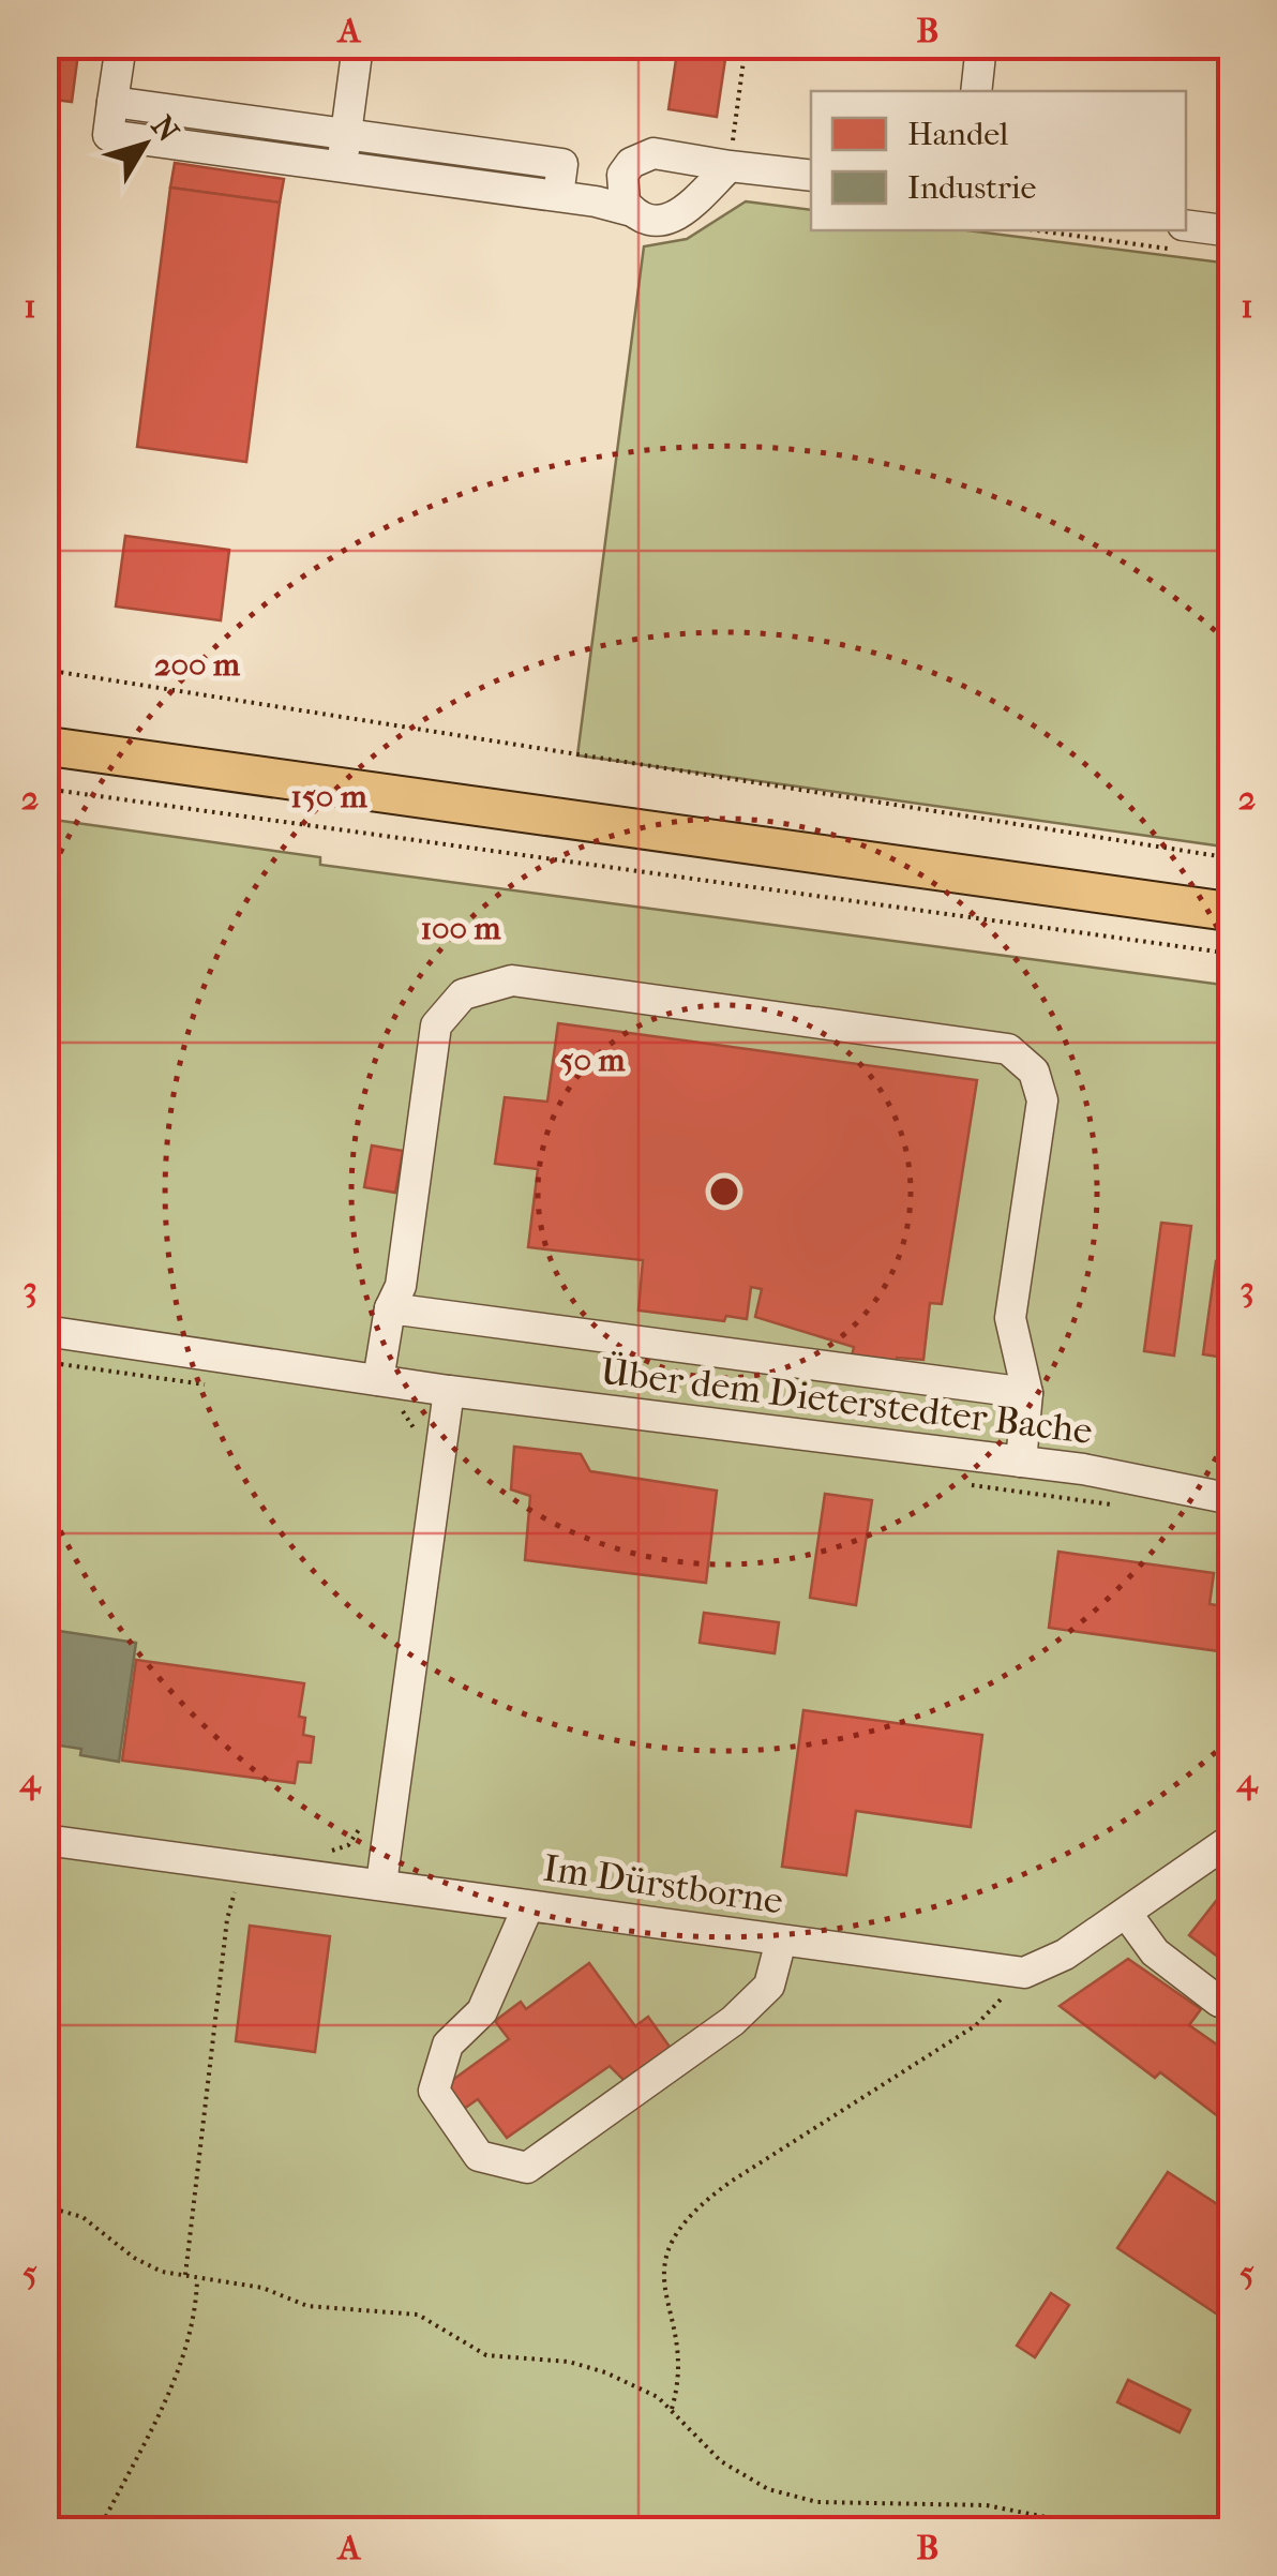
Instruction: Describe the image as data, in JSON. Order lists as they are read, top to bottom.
{
  "streets": {
    "street": ["Über dem Dieterstedter Bache", "Im Dürstborne"]
  },
  "legend": ["Handel", "Industrie"],
  "north": "top right",
  "grid": {
    "columns": ["A", "B"],
    "rows": [
      "1",
      "2",
      "3",
      "4",
      "5"
    ]
  },
  "rings": [
    "200 m",
    "150 m",
    "100 m",
    "50 m"
  ]
}
